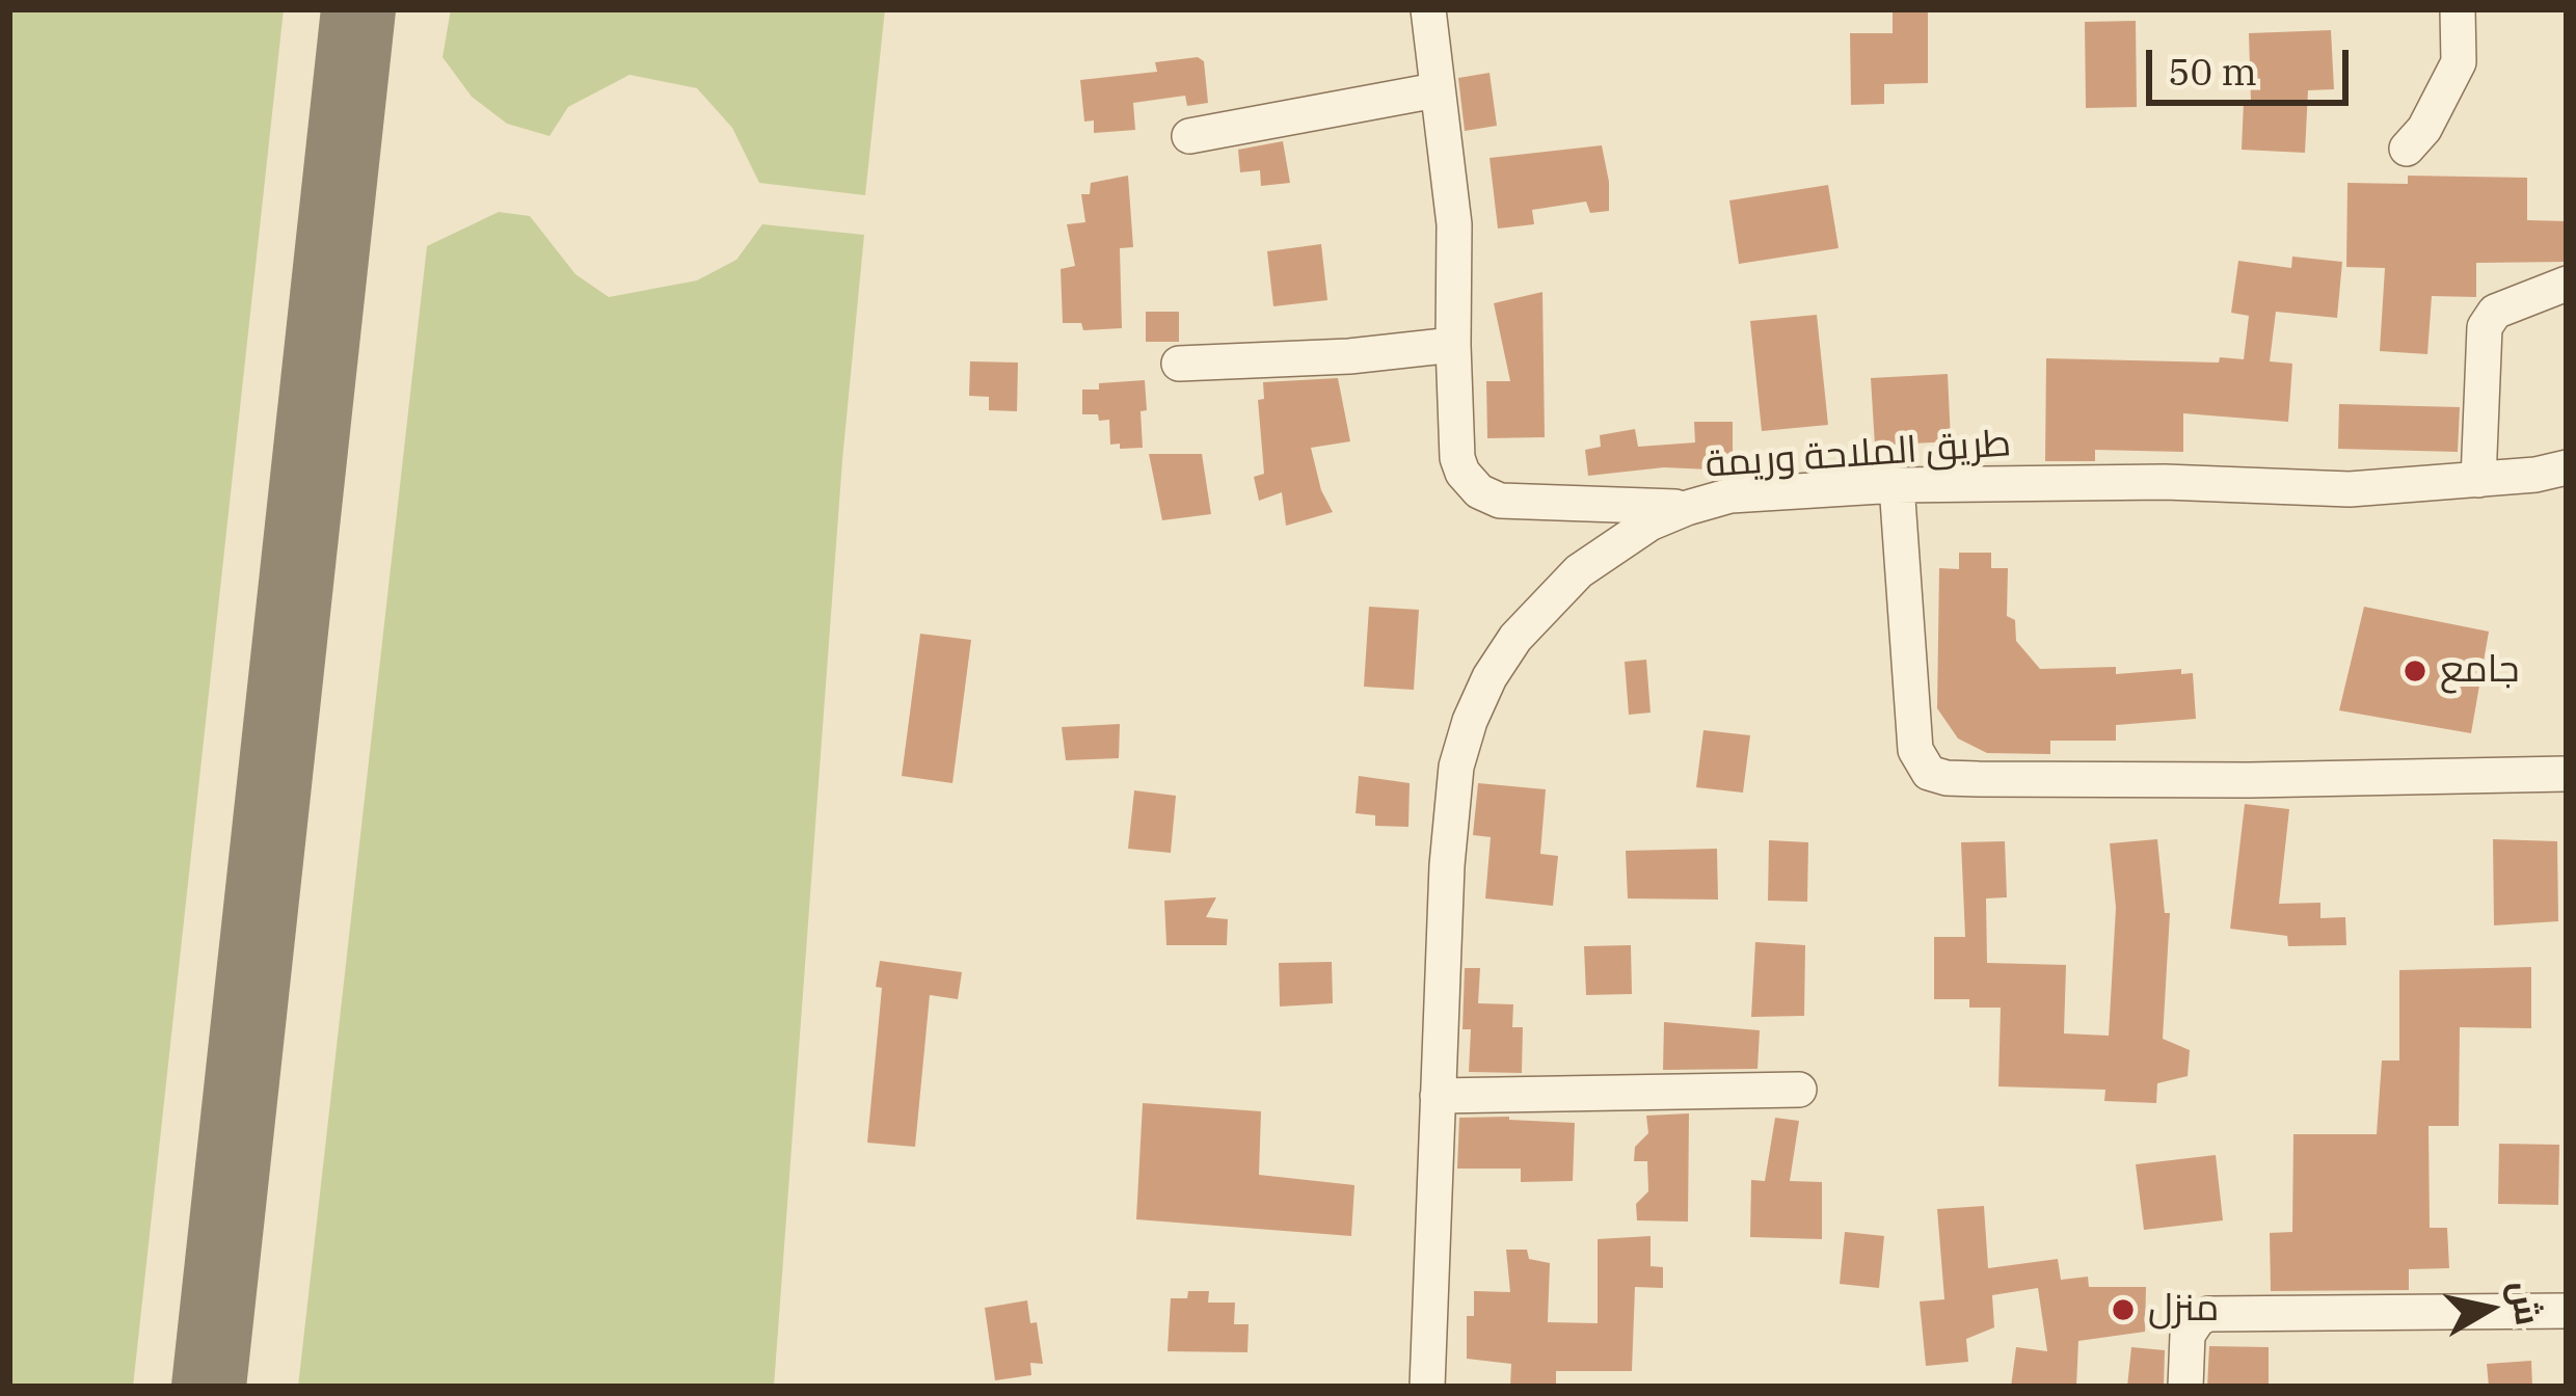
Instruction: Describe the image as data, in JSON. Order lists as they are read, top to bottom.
{
  "streets": {
    "street": ["طريق الملاحة وريمة"]
  },
  "places": ["جامع", "منزل"],
  "scale_bar": "50 m",
  "north": "right"
}
